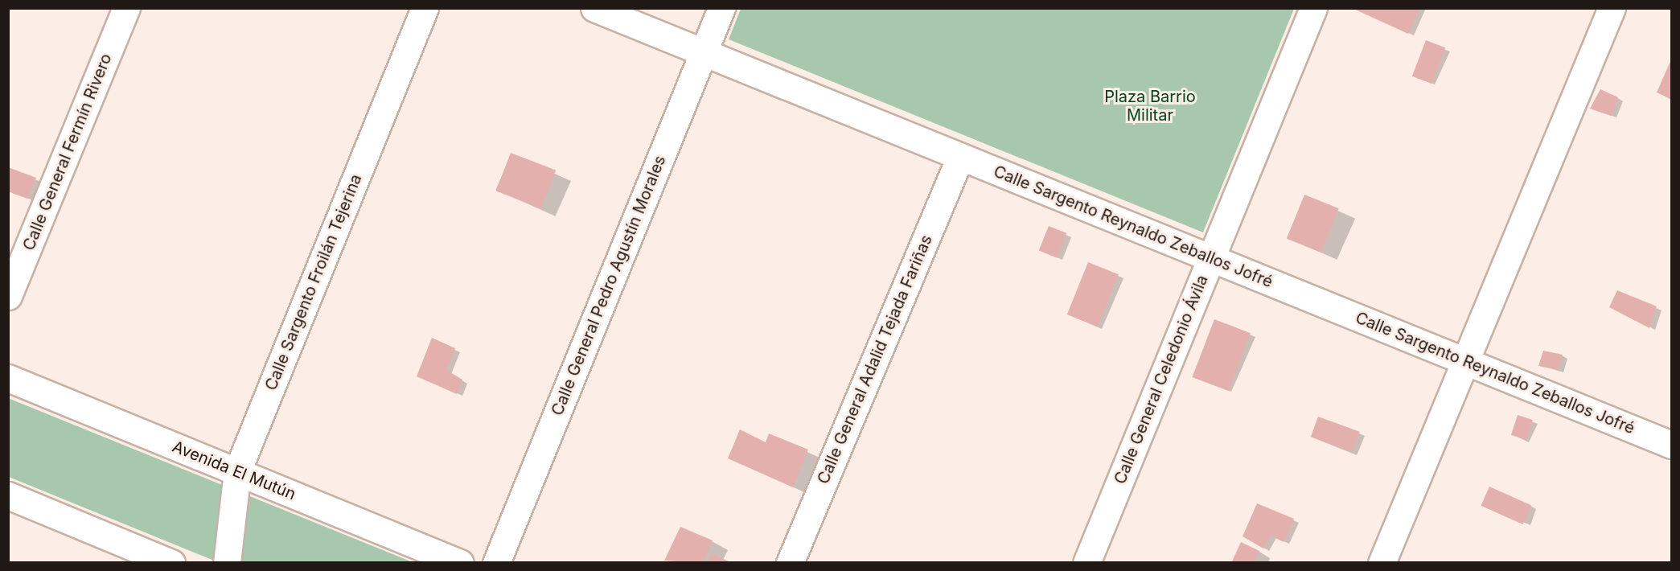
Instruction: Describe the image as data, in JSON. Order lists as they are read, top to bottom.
{
  "streets": {
    "street": [
      "Calle General Fermín Rivero",
      "Calle Sargento Reynaldo Zeballos Jofré",
      "Calle Sargento Froilán Tejerina",
      "Calle General Pedro Agustín Morales",
      "Calle General Adalid Tejada Fariñas",
      "Calle General Celedonio Ávila",
      "Avenida El Mutún"
    ]
  },
  "crossings": [
    ["Calle Sargento Reynaldo Zeballos Jofré", "Calle General Pedro Agustín Morales"],
    ["Calle Sargento Reynaldo Zeballos Jofré", "Calle General Adalid Tejada Fariñas"],
    ["Calle Sargento Reynaldo Zeballos Jofré", "Calle General Celedonio Ávila"],
    ["Calle Sargento Froilán Tejerina", "Avenida El Mutún"]
  ],
  "parks": ["Plaza Barrio Militar"]
}
